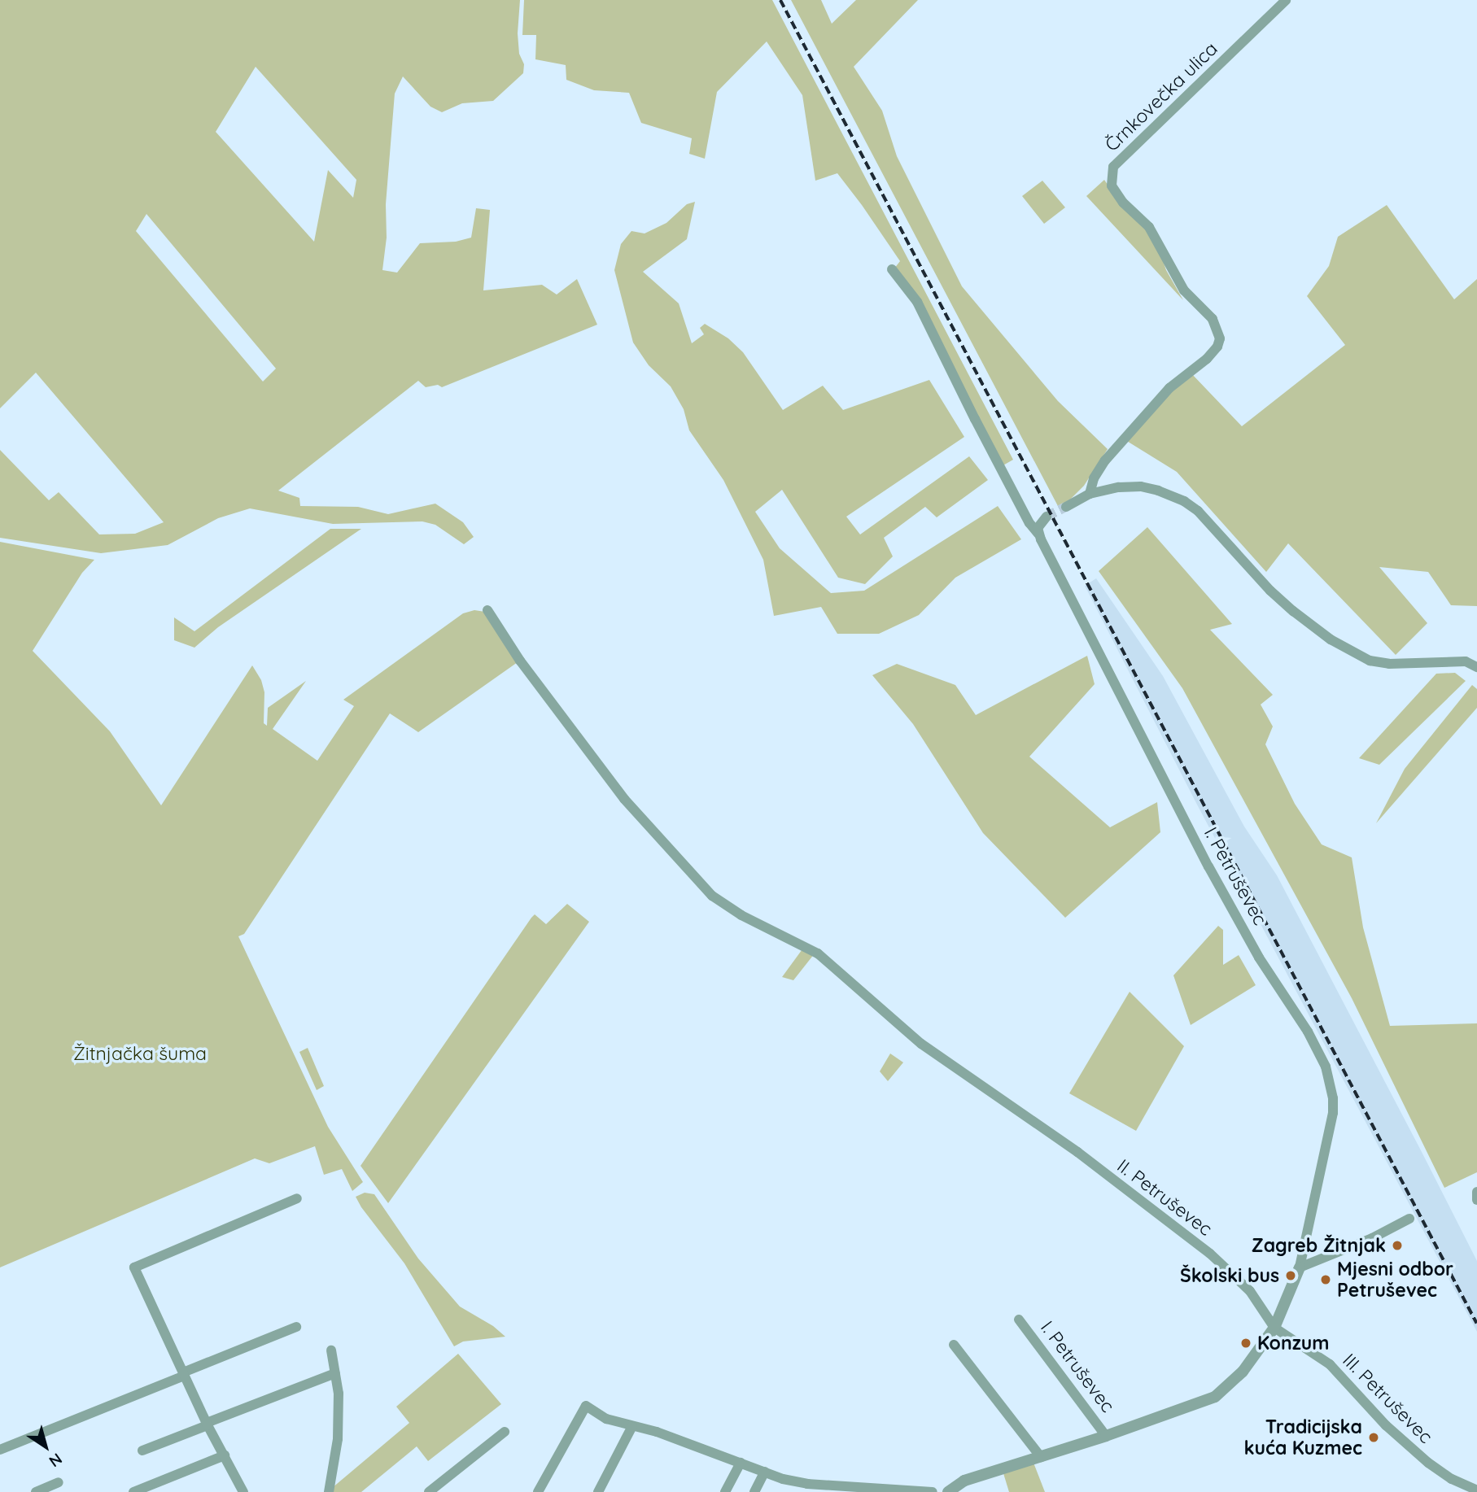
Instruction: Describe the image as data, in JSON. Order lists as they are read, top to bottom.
{
  "streets": {
    "street": [
      "Črnkovečka ulica",
      "I. Petruševec",
      "II. Petruševec",
      "III. Petruševec"
    ]
  },
  "crossings": [
    ["I. Petruševec", "II. Petruševec"],
    ["I. Petruševec", "III. Petruševec"],
    ["II. Petruševec", "III. Petruševec"]
  ],
  "parks": ["Žitnjačka šuma"],
  "places": [
    "Zagreb Žitnjak",
    "Školski bus",
    "Mjesni odbor Petruševec",
    "Konzum",
    "Tradicijska kuća Kuzmec"
  ],
  "north": "bottom right"
}
